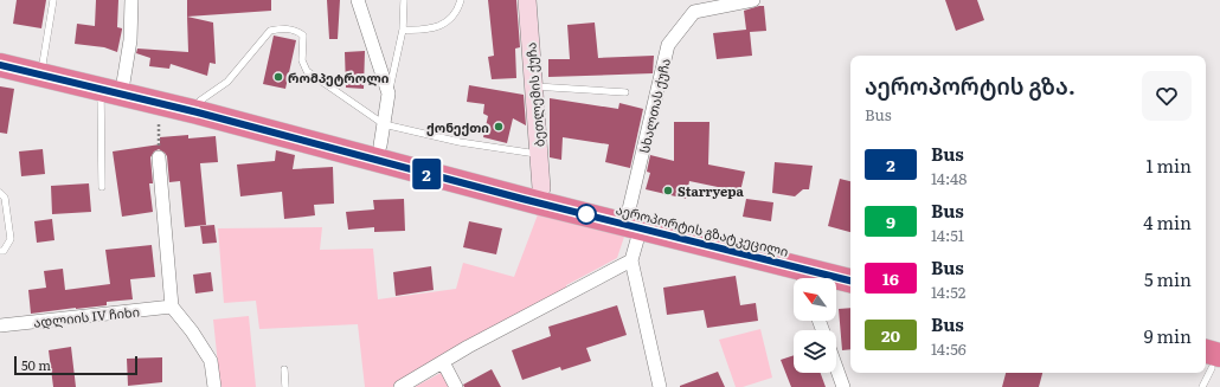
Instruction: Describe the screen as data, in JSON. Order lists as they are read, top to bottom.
{
  "streets": {
    "highway": ["აეროპორტის გზატკეცილი"],
    "street": ["ბეთლემის ქუჩა", "სხალთას ქუჩა", "ადლიის IV ჩიხი"]
  },
  "crossings": [
    ["ბეთლემის ქუჩა", "აეროპორტის გზატკეცილი"],
    ["სხალთას ქუჩა", "აეროპორტის გზატკეცილი"]
  ],
  "places": ["რომპეტროლი", "ქონექთი", "Starryepa"],
  "lines": ["bus line 2"],
  "scale_bar": "50 m",
  "north": "top left",
  "page": {
    "on_map": "2",
    "heading": ["აეროპორტის გზა.", "Bus"],
    "list": [
      {
        "mark": "2",
        "name": "Bus",
        "note": "14:48",
        "value": "1 min"
      },
      {
        "mark": "9",
        "name": "Bus",
        "note": "14:51",
        "value": "4 min"
      },
      {
        "mark": "16",
        "name": "Bus",
        "note": "14:52",
        "value": "5 min"
      },
      {
        "mark": "20",
        "name": "Bus",
        "note": "14:56",
        "value": "9 min"
      }
    ],
    "scale": "50 m"
  }
}
